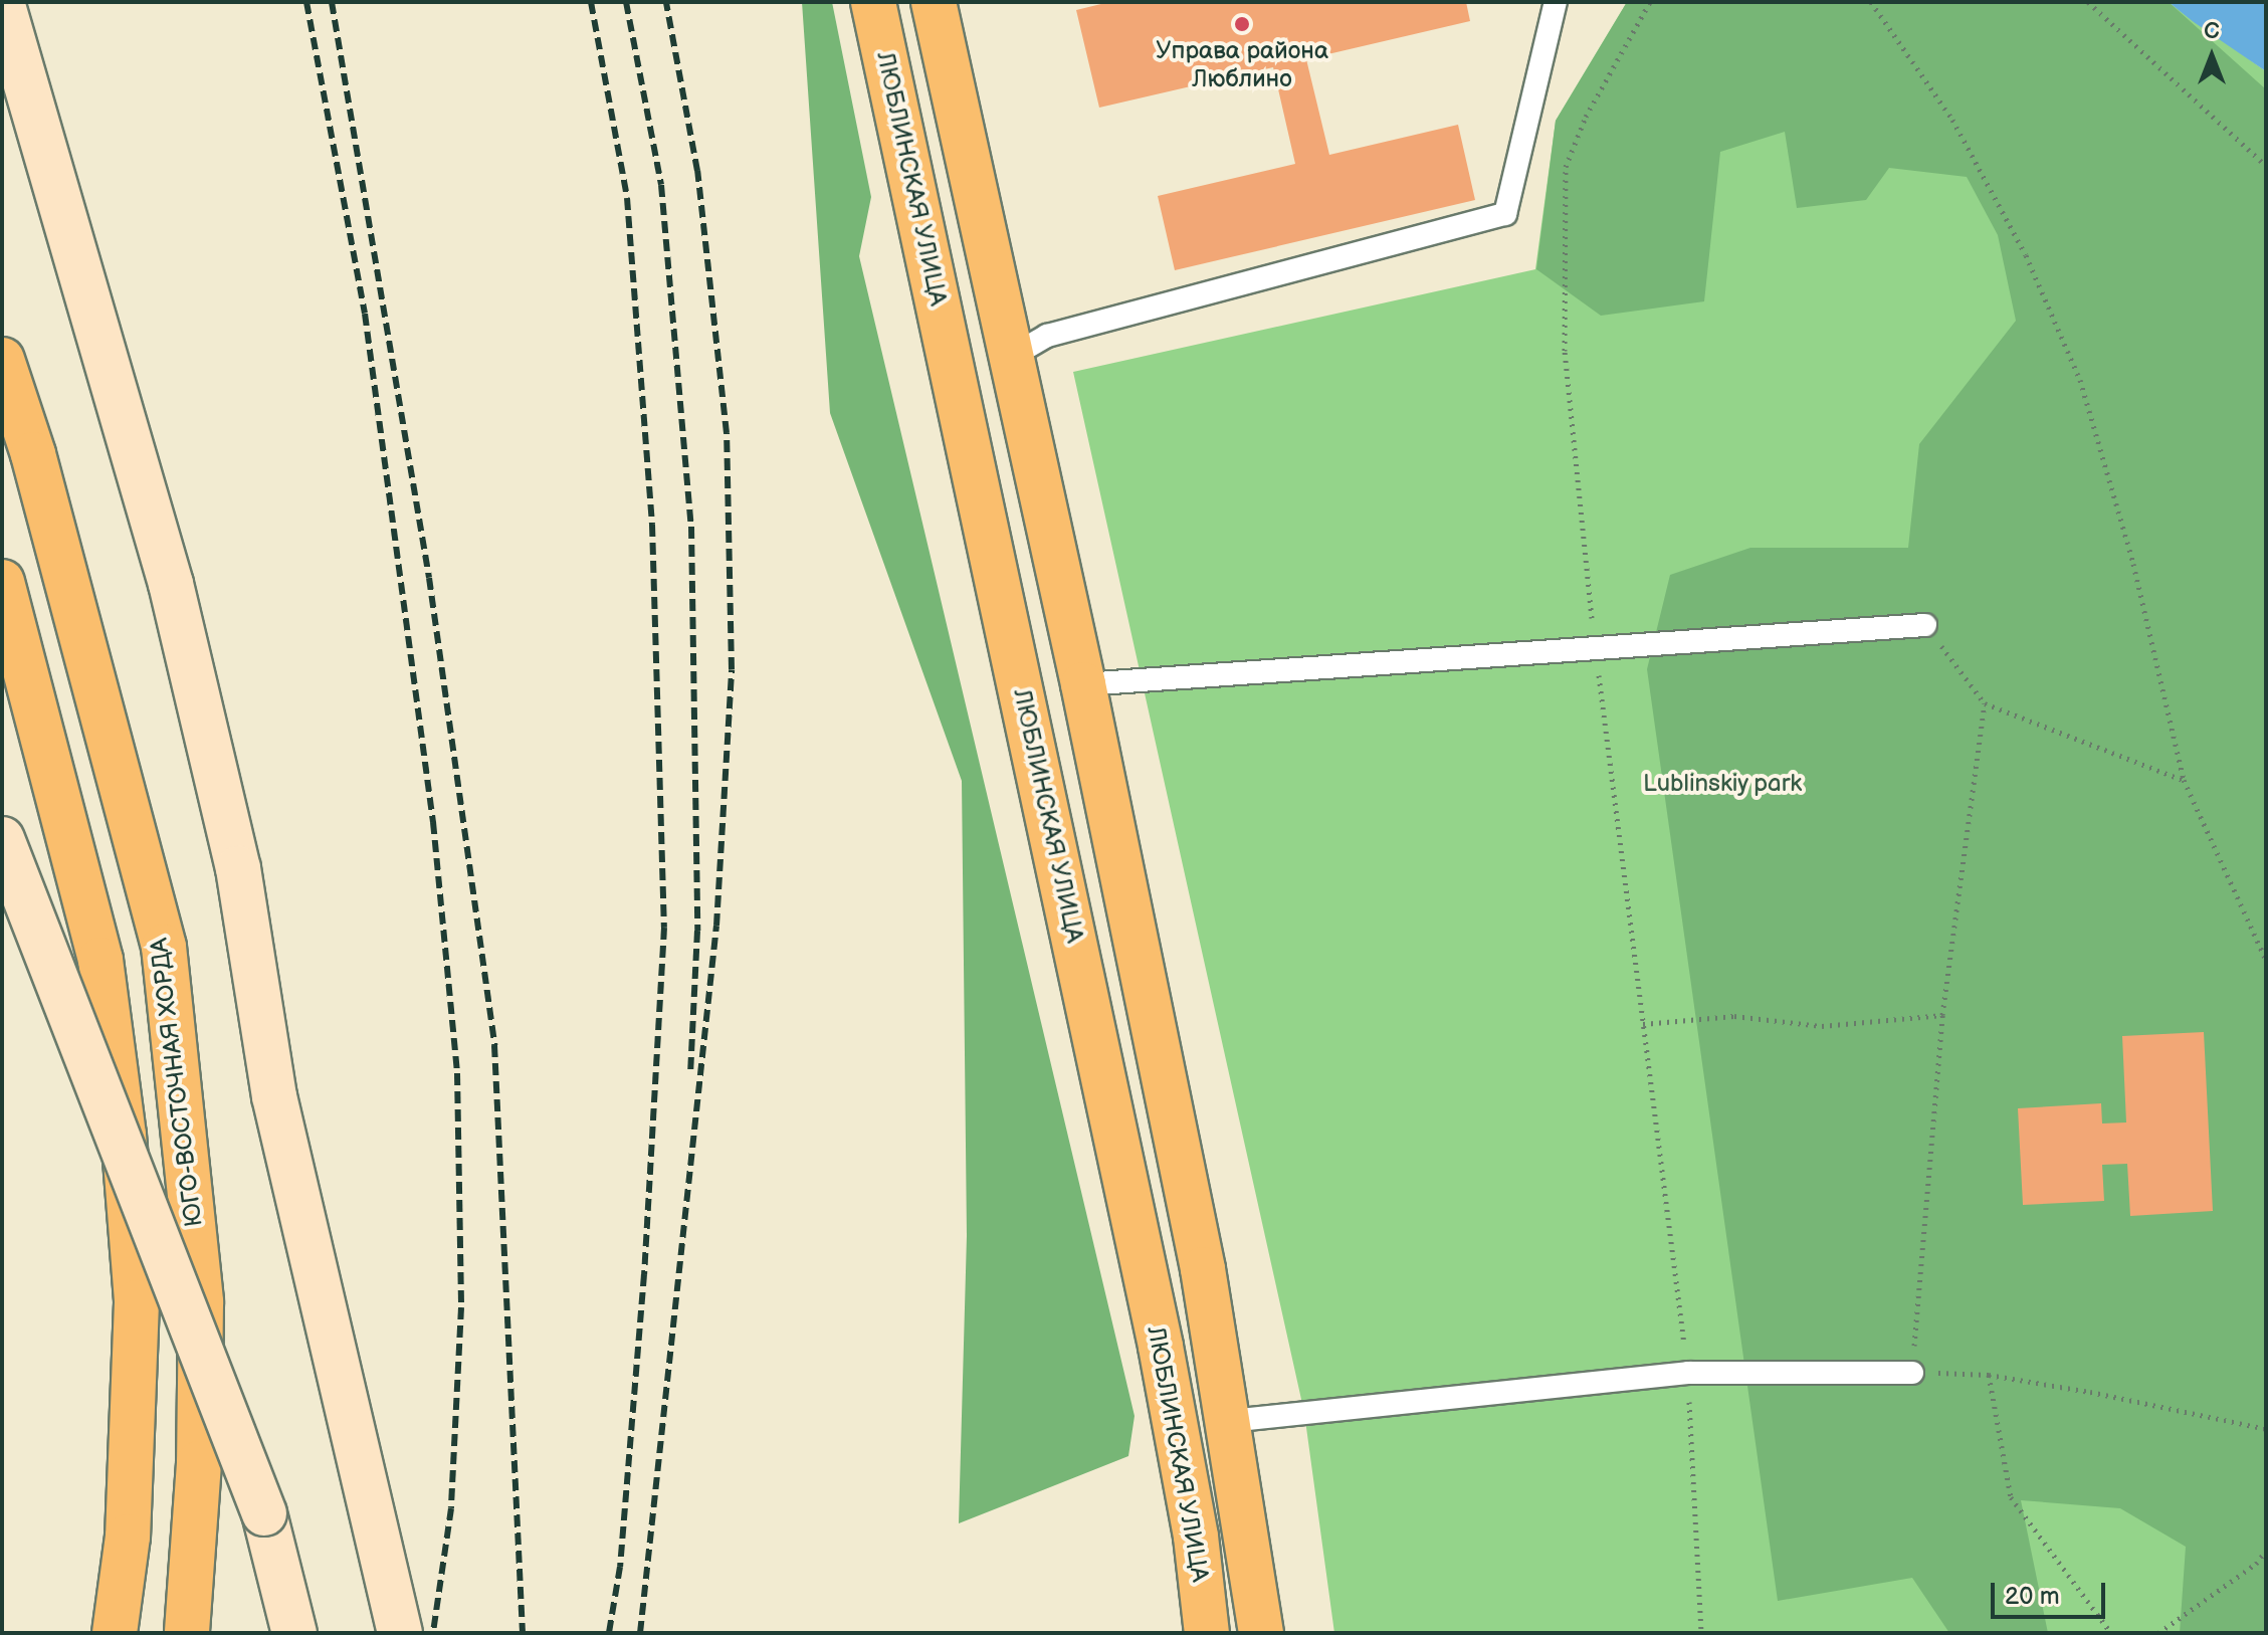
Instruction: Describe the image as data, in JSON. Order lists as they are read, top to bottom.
{
  "streets": {
    "main road": ["ЛЮБЛИНСКАЯ УЛИЦА", "ЮГО-ВОСТОЧНАЯ ХОРДА"]
  },
  "parks": ["Lublinskiy park"],
  "places": ["Управа района Люблино"],
  "scale_bar": "20 m",
  "north": "top"
}
